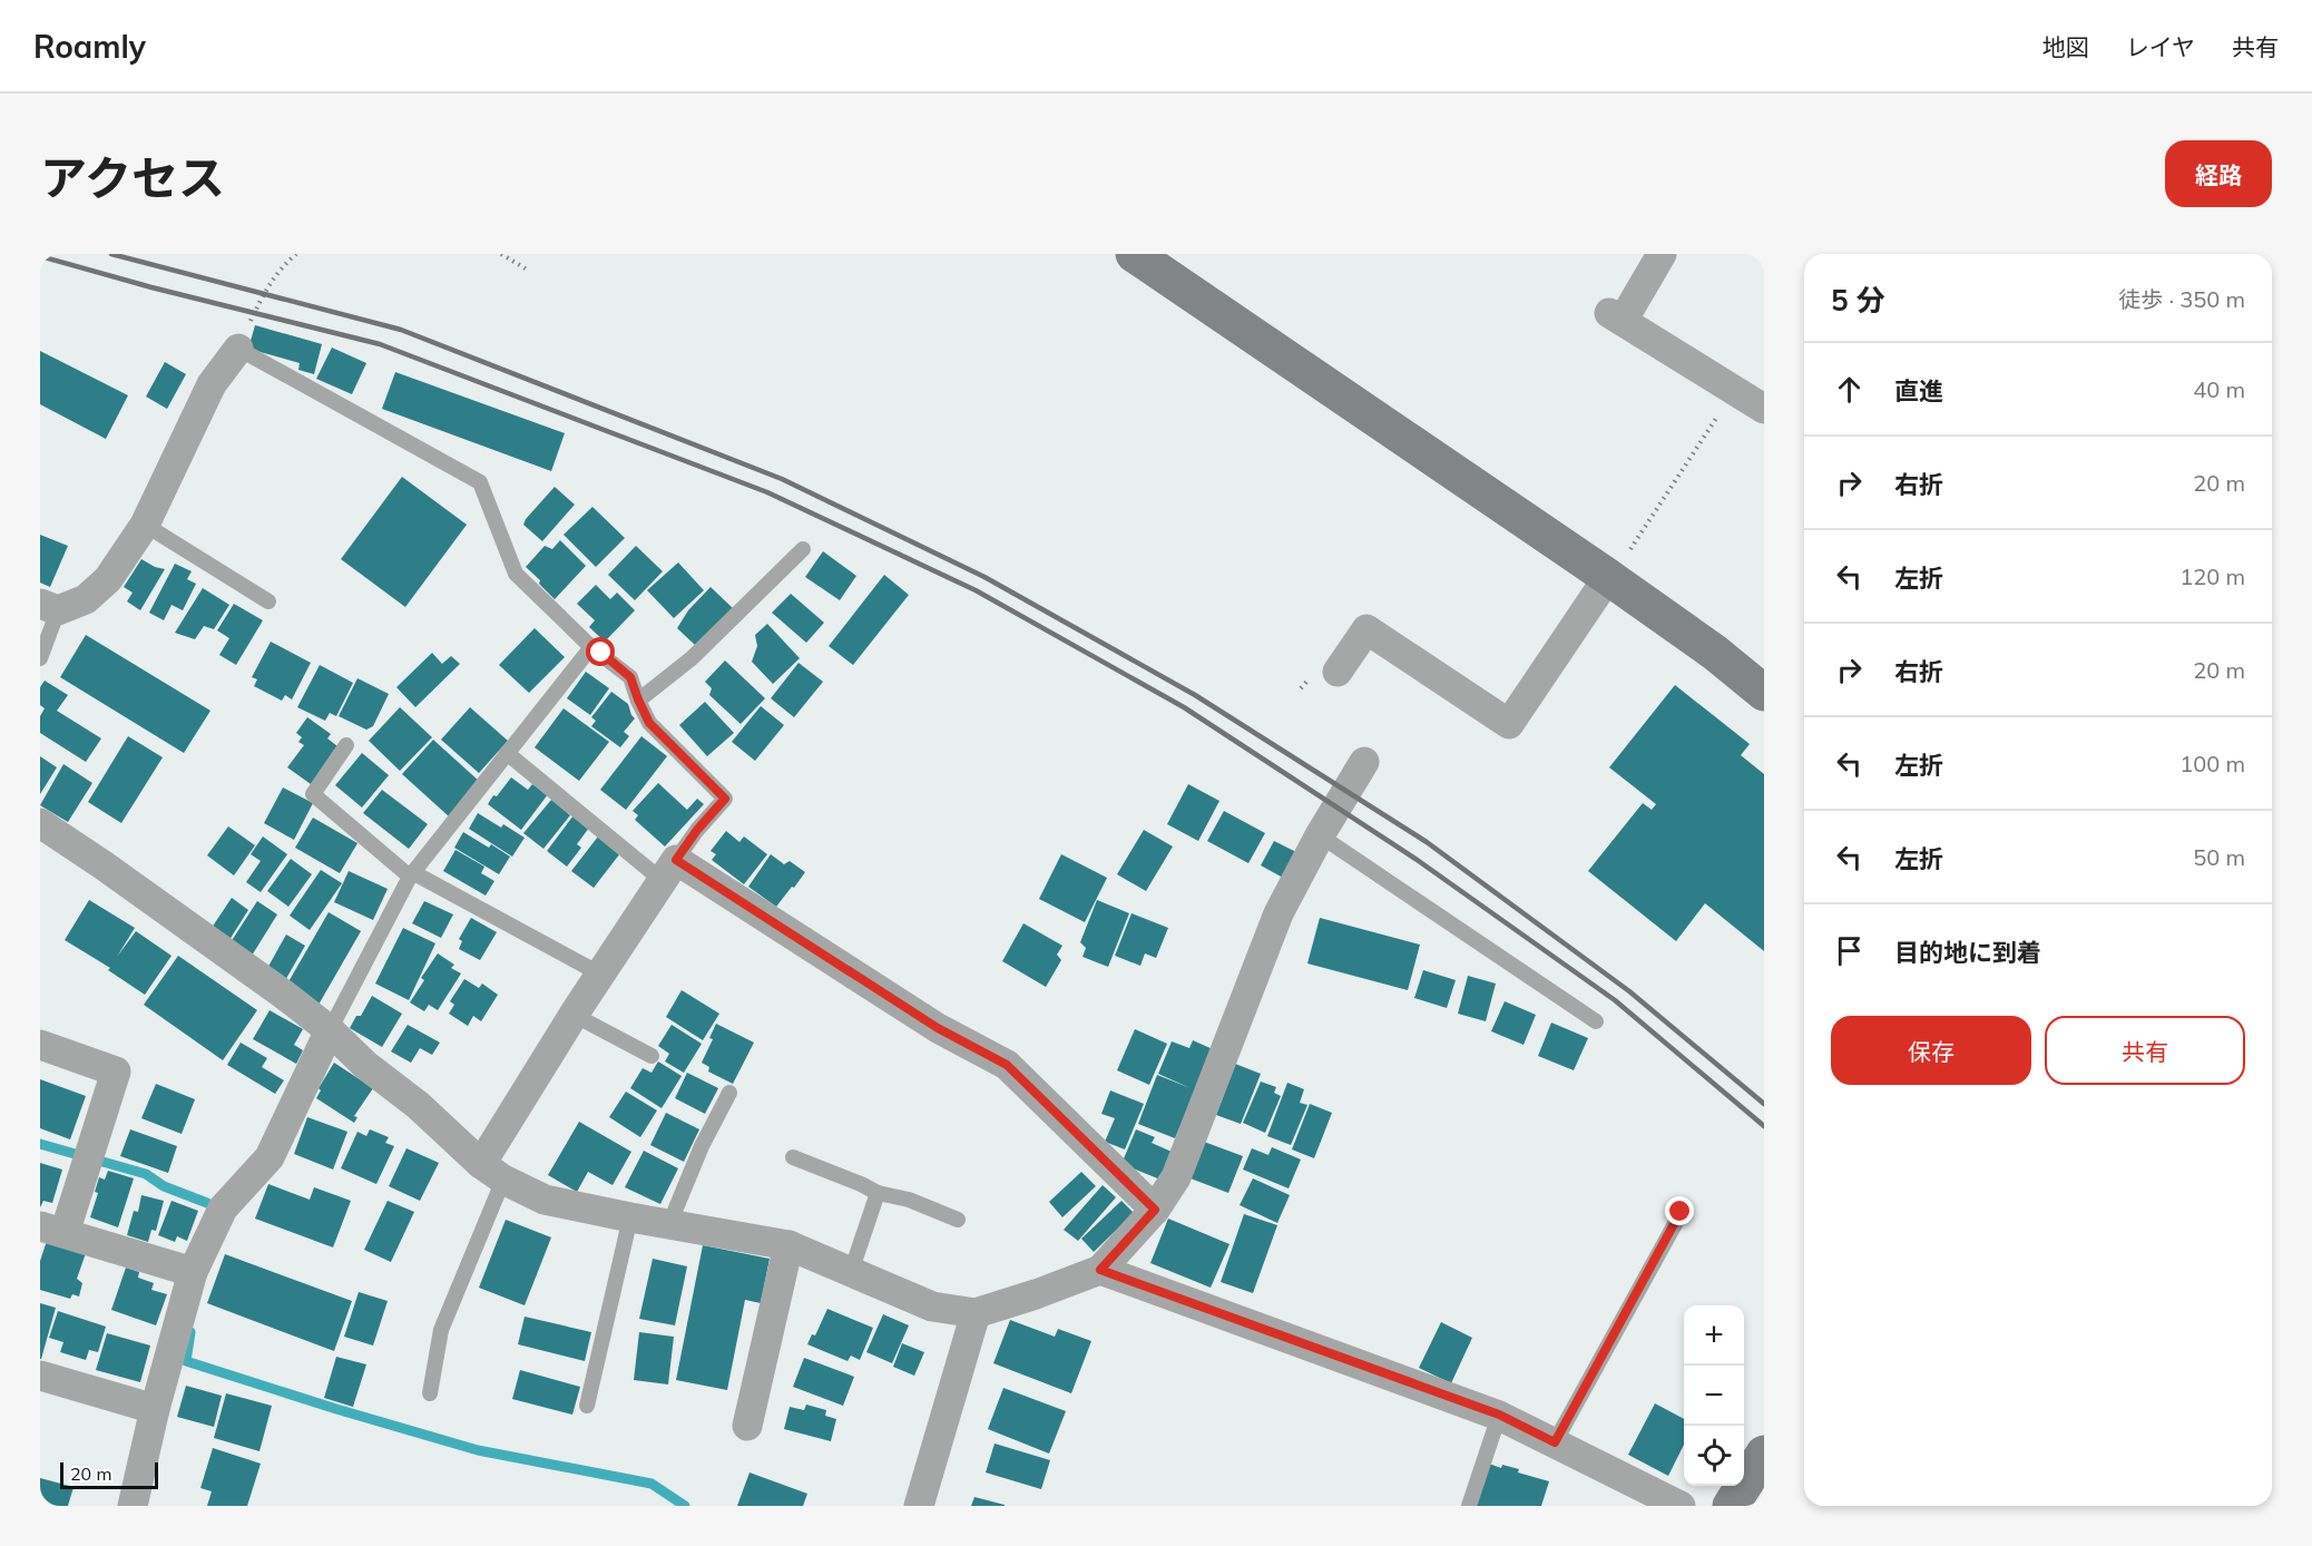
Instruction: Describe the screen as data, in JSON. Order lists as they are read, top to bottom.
{
  "scale_bar": "20 m",
  "page": {
    "header": "Roamly",
    "nav": ["地図", "レイヤ", "共有"],
    "title": "アクセス",
    "buttons": [
      "経路",
      ["保存", "共有"]
    ],
    "heading": ["5 分", "徒歩 · 350 m"],
    "list": [
      ["直進", "40 m"],
      ["右折", "20 m"],
      ["左折", "120 m"],
      ["右折", "20 m"],
      ["左折", "100 m"],
      ["左折", "50 m"],
      "目的地に到着"
    ],
    "map_buttons": ["+", "−"],
    "scale": "20 m"
  }
}
